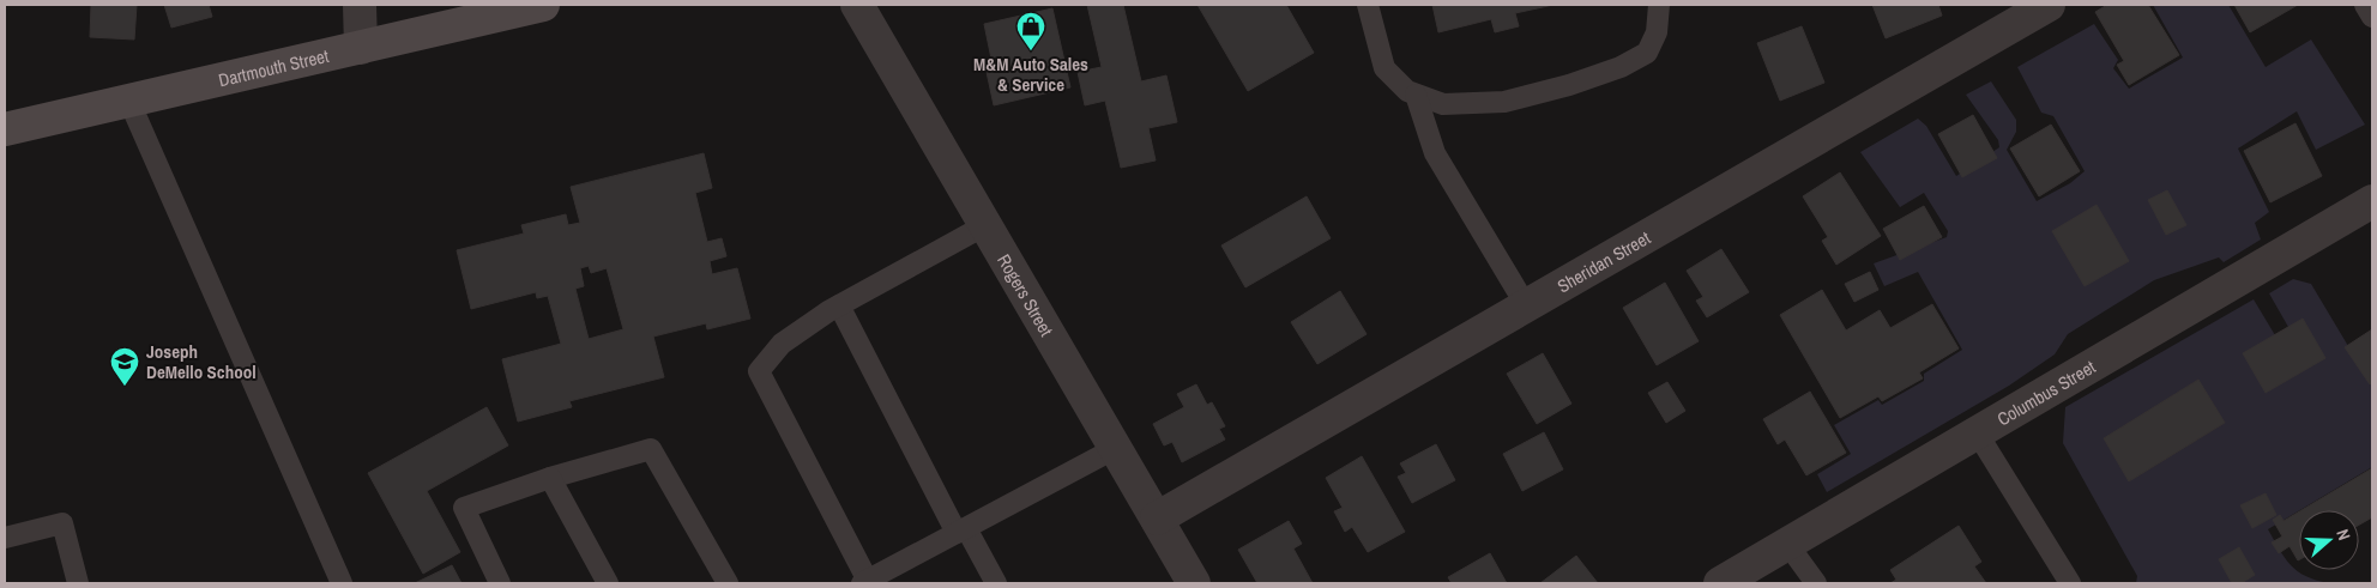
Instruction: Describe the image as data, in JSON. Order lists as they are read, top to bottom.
{
  "streets": {
    "main road": ["Dartmouth Street"],
    "street": ["Sheridan Street", "Rogers Street", "Columbus Street"]
  },
  "crossings": [
    ["Sheridan Street", "Rogers Street"]
  ],
  "places": {
    "shop": ["M&M Auto Sales & Service"],
    "school or university": ["Joseph DeMello School"]
  },
  "north": "right"
}
